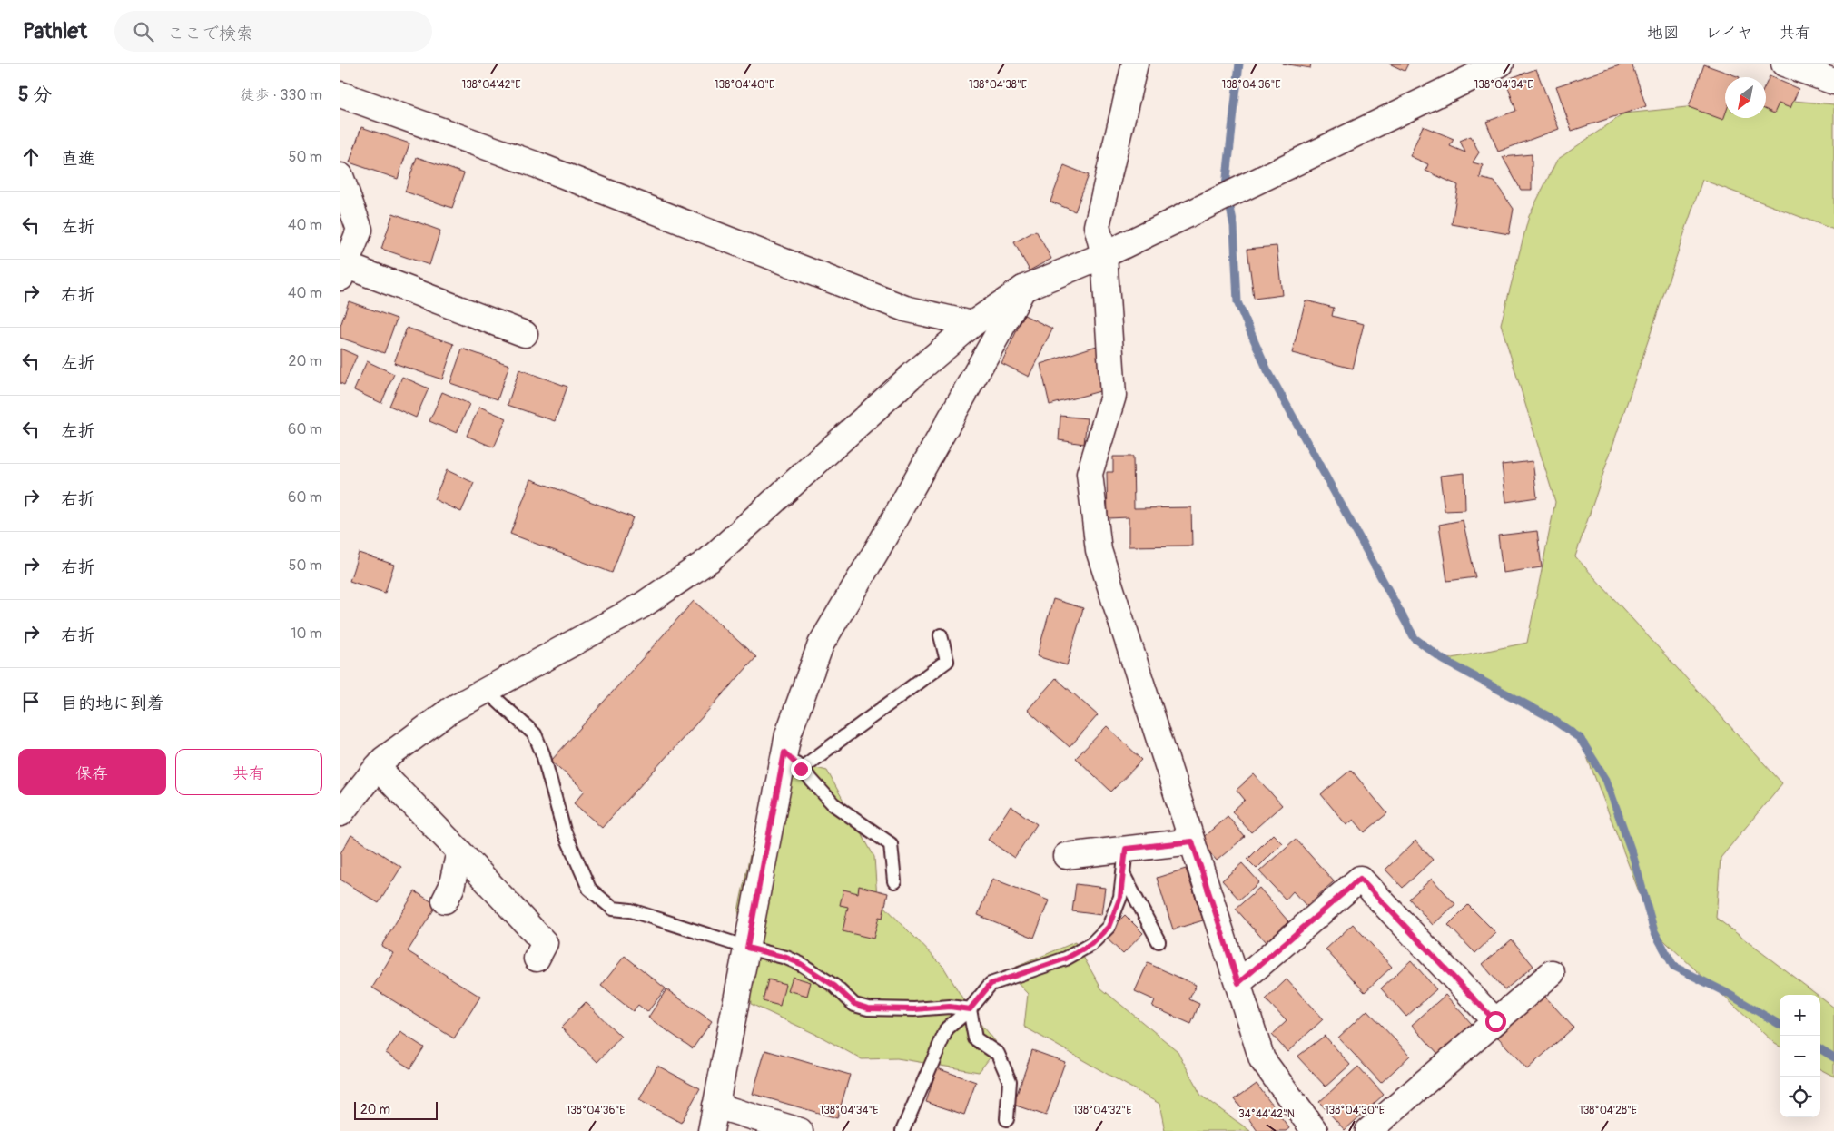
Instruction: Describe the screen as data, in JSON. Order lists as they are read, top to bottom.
{
  "scale_bar": "20 m",
  "north": "bottom left",
  "page": {
    "header": "Pathlet",
    "search": "ここで検索",
    "nav": ["地図", "レイヤ", "共有"],
    "heading": ["5 分", "徒歩 · 330 m"],
    "list": [
      ["直進", "50 m"],
      ["左折", "40 m"],
      ["右折", "40 m"],
      ["左折", "20 m"],
      ["左折", "60 m"],
      ["右折", "60 m"],
      ["右折", "50 m"],
      ["右折", "10 m"],
      "目的地に到着"
    ],
    "buttons": ["保存", "共有"],
    "map_buttons": ["+", "−"],
    "scale": "20 m"
  },
  "coordinates": [
    "138°04'42\"E",
    "138°04'40\"E",
    "138°04'38\"E",
    "138°04'36\"E",
    "138°04'34\"E",
    "138°04'32\"E",
    "138°04'30\"E",
    "138°04'28\"E",
    "34°44'42\"N"
  ]
}
